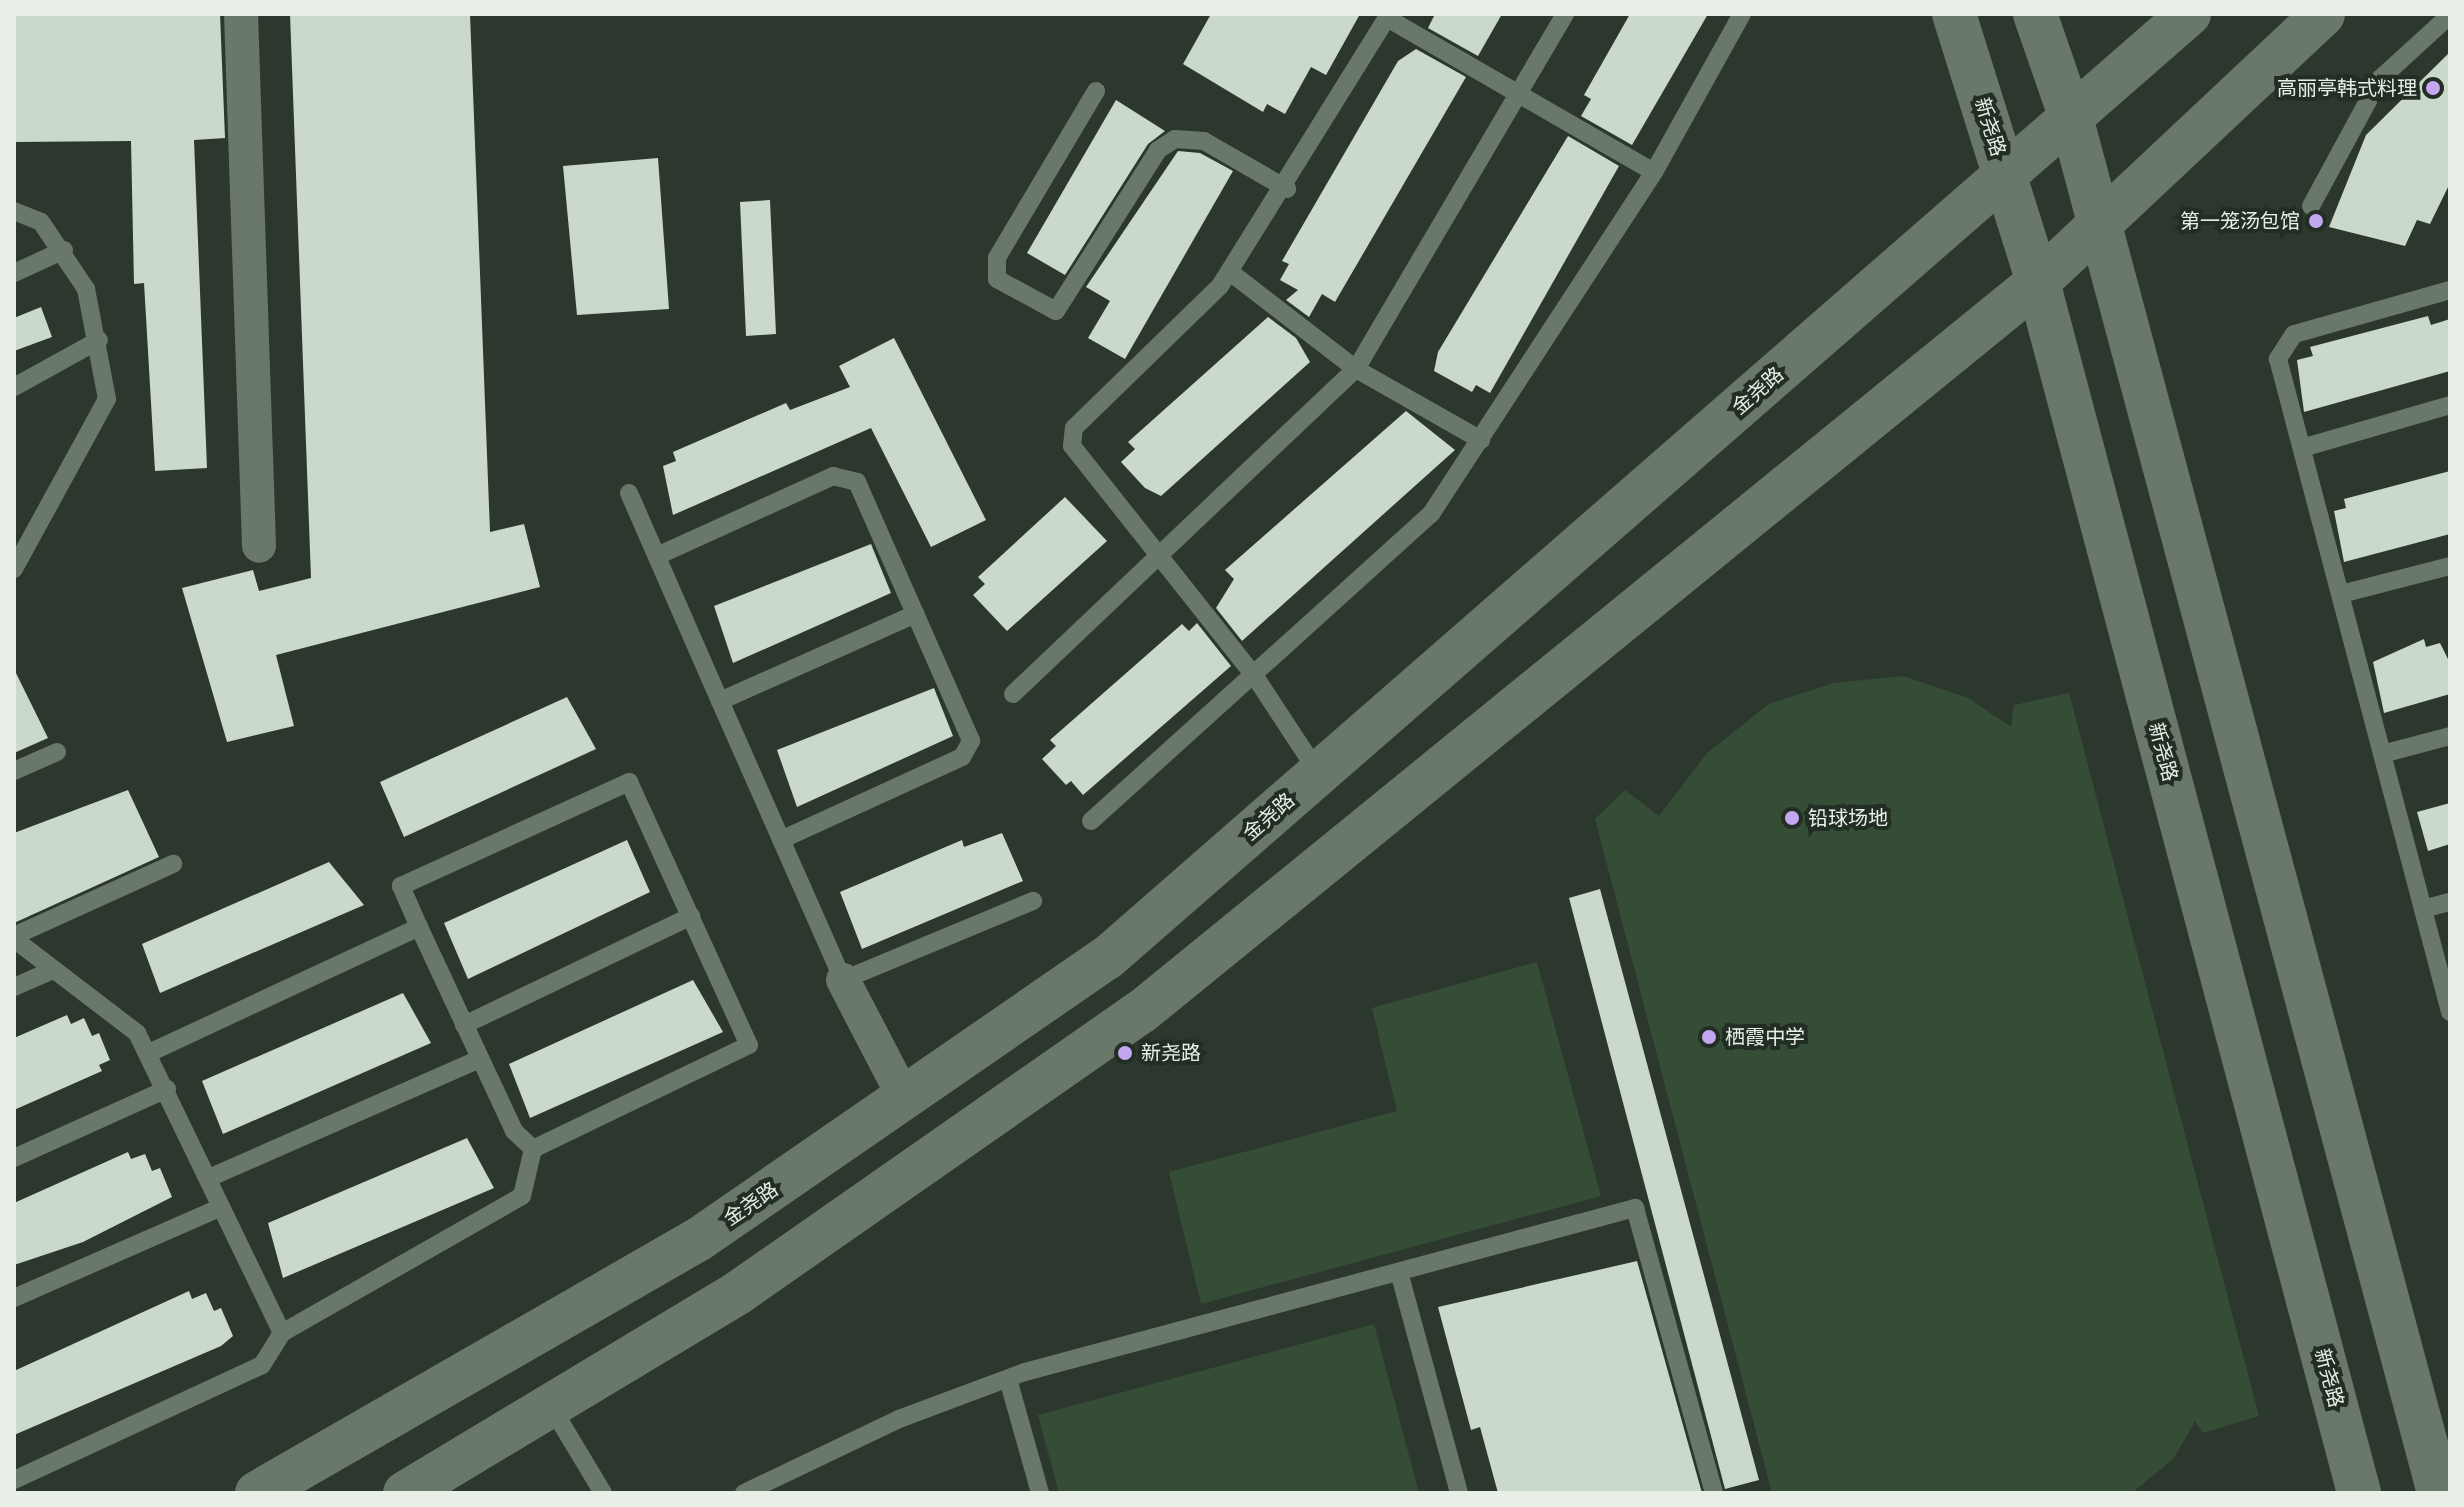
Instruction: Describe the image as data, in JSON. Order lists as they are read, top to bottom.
{
  "streets": {
    "main road": ["新尧路", "金尧路"]
  },
  "crossings": [
    ["新尧路", "金尧路"]
  ],
  "places": [
    "高丽亭韩式料理",
    "第一笼汤包馆",
    "铅球场地",
    "栖霞中学",
    "新尧路"
  ]
}
